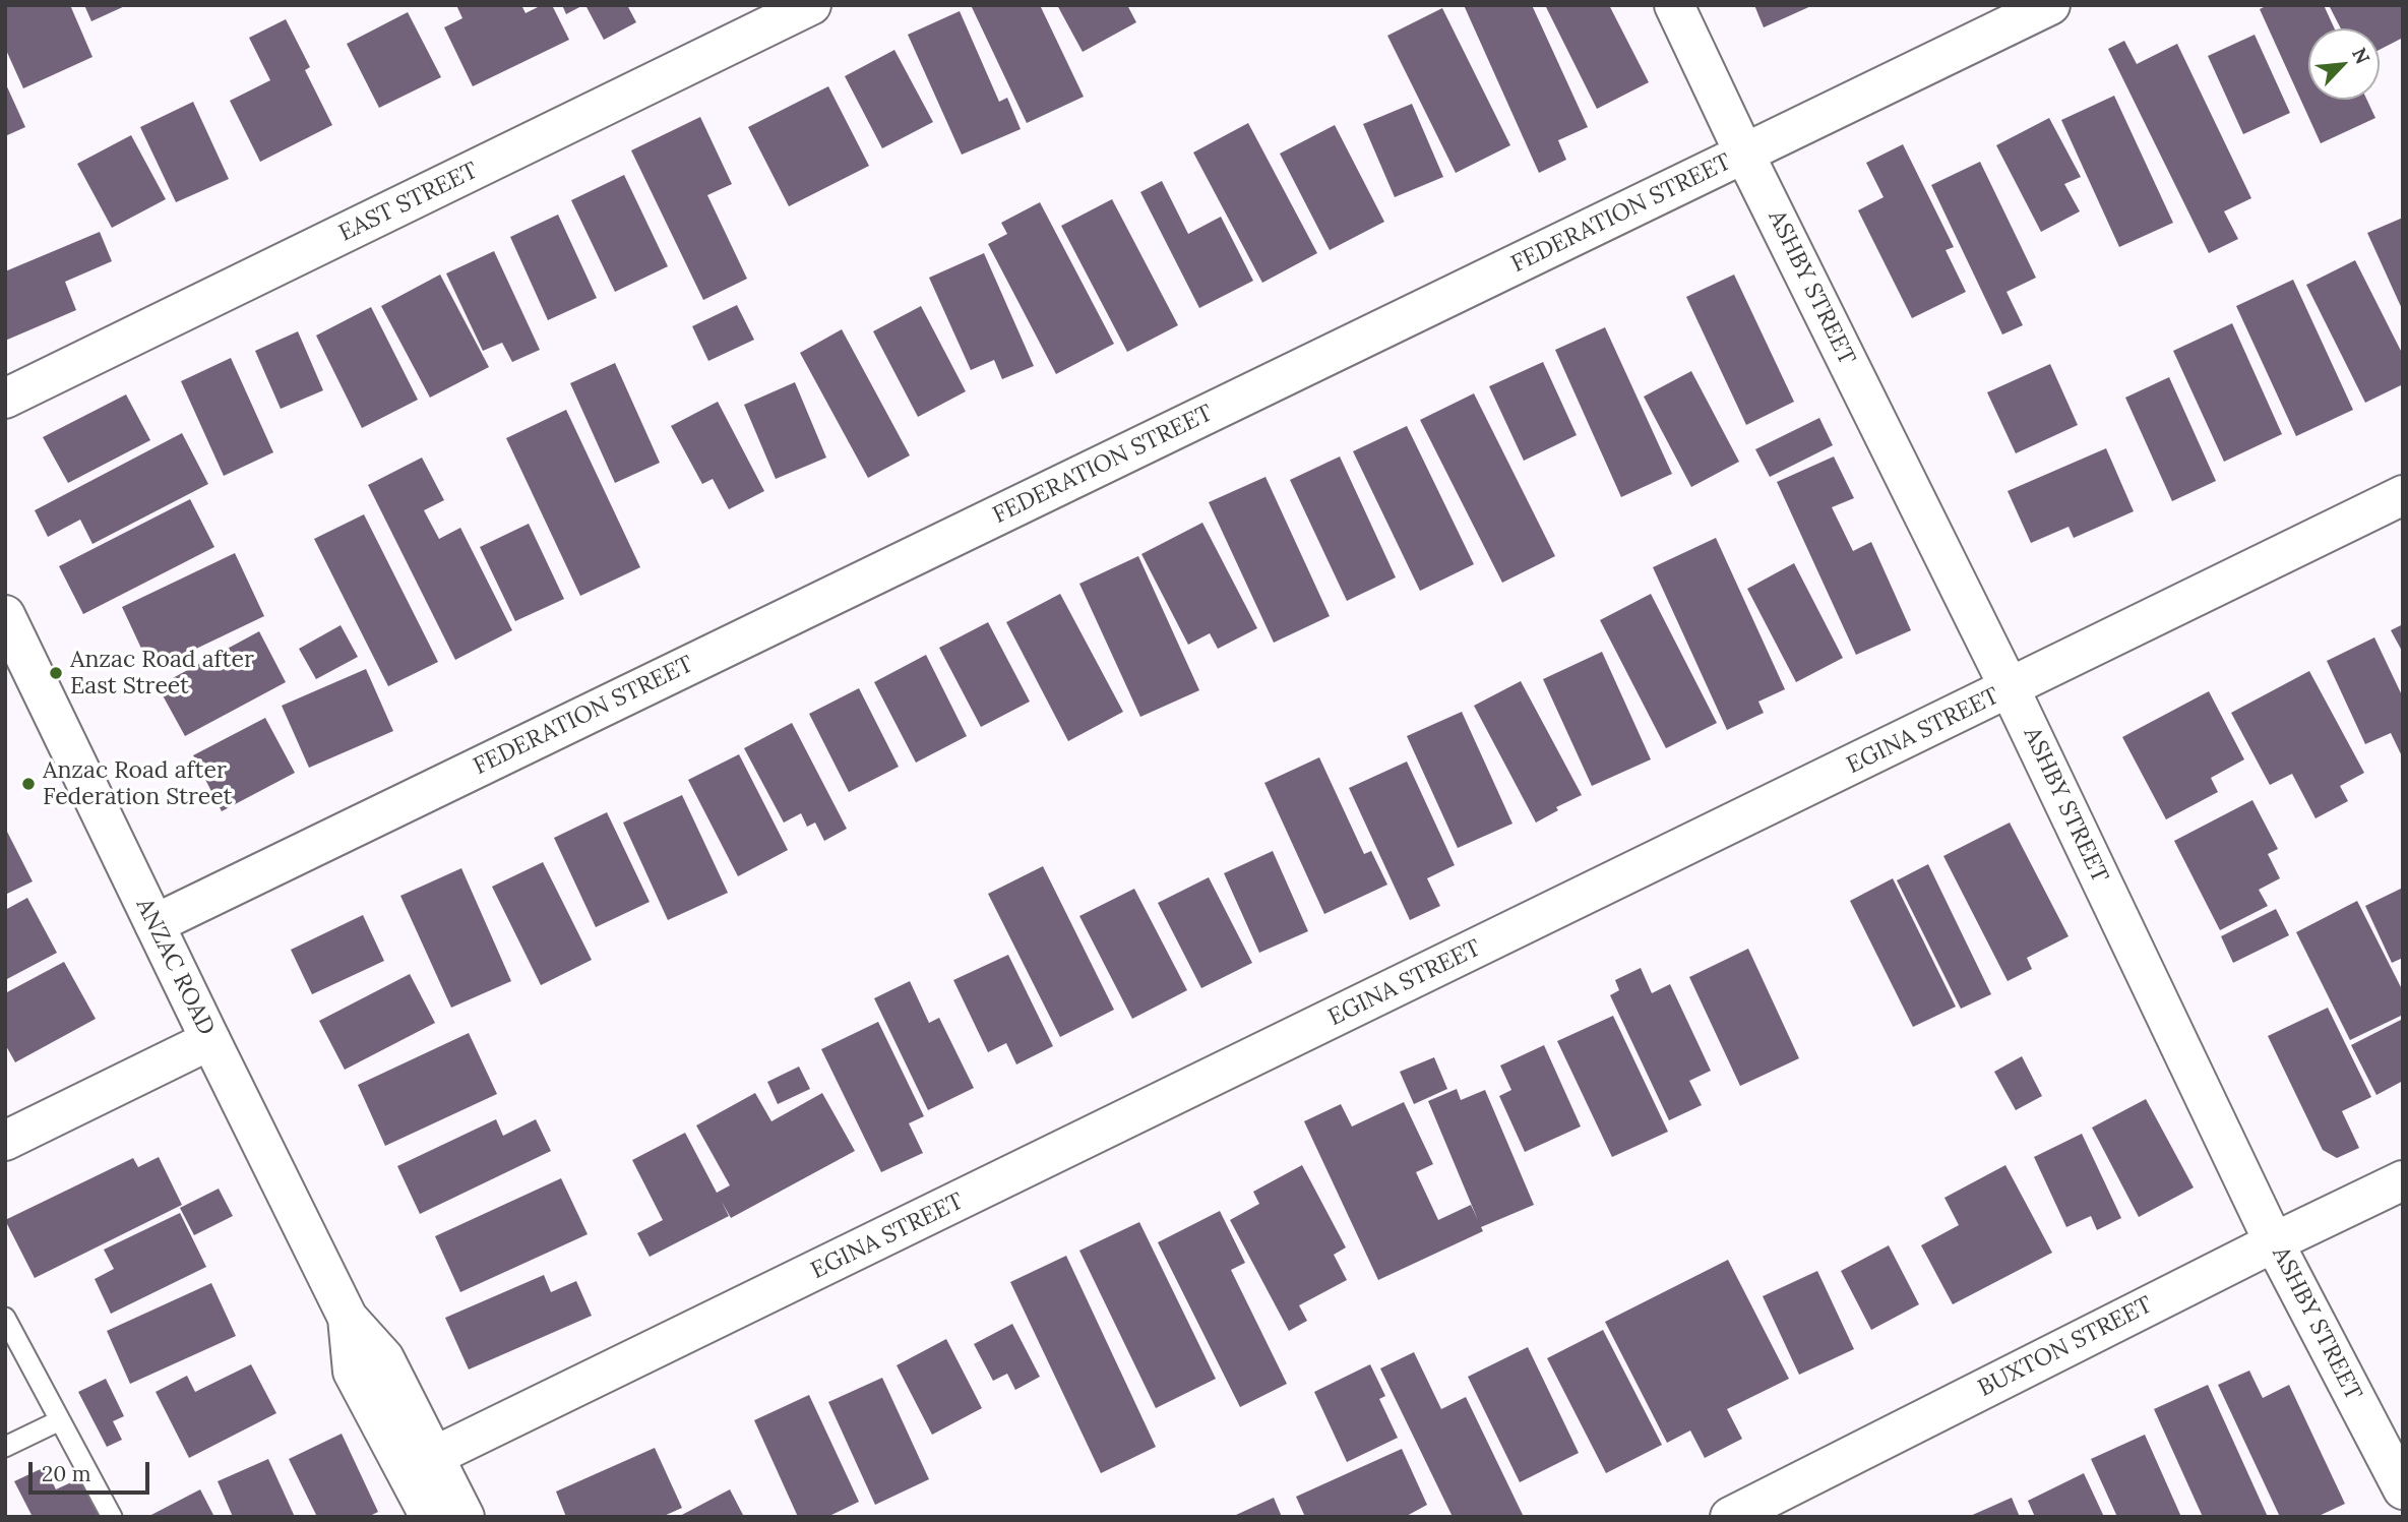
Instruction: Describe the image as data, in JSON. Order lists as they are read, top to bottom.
{
  "streets": {
    "street": [
      "EAST STREET",
      "FEDERATION STREET",
      "ASHBY STREET",
      "EGINA STREET",
      "ANZAC ROAD",
      "BUXTON STREET"
    ]
  },
  "crossings": [
    ["FEDERATION STREET", "ASHBY STREET"],
    ["FEDERATION STREET", "ANZAC ROAD"],
    ["ASHBY STREET", "EGINA STREET"],
    ["ASHBY STREET", "BUXTON STREET"],
    ["EGINA STREET", "ANZAC ROAD"]
  ],
  "places": ["Anzac Road after East Street", "Anzac Road after Federation Street"],
  "scale_bar": "20 m",
  "north": "top right"
}
